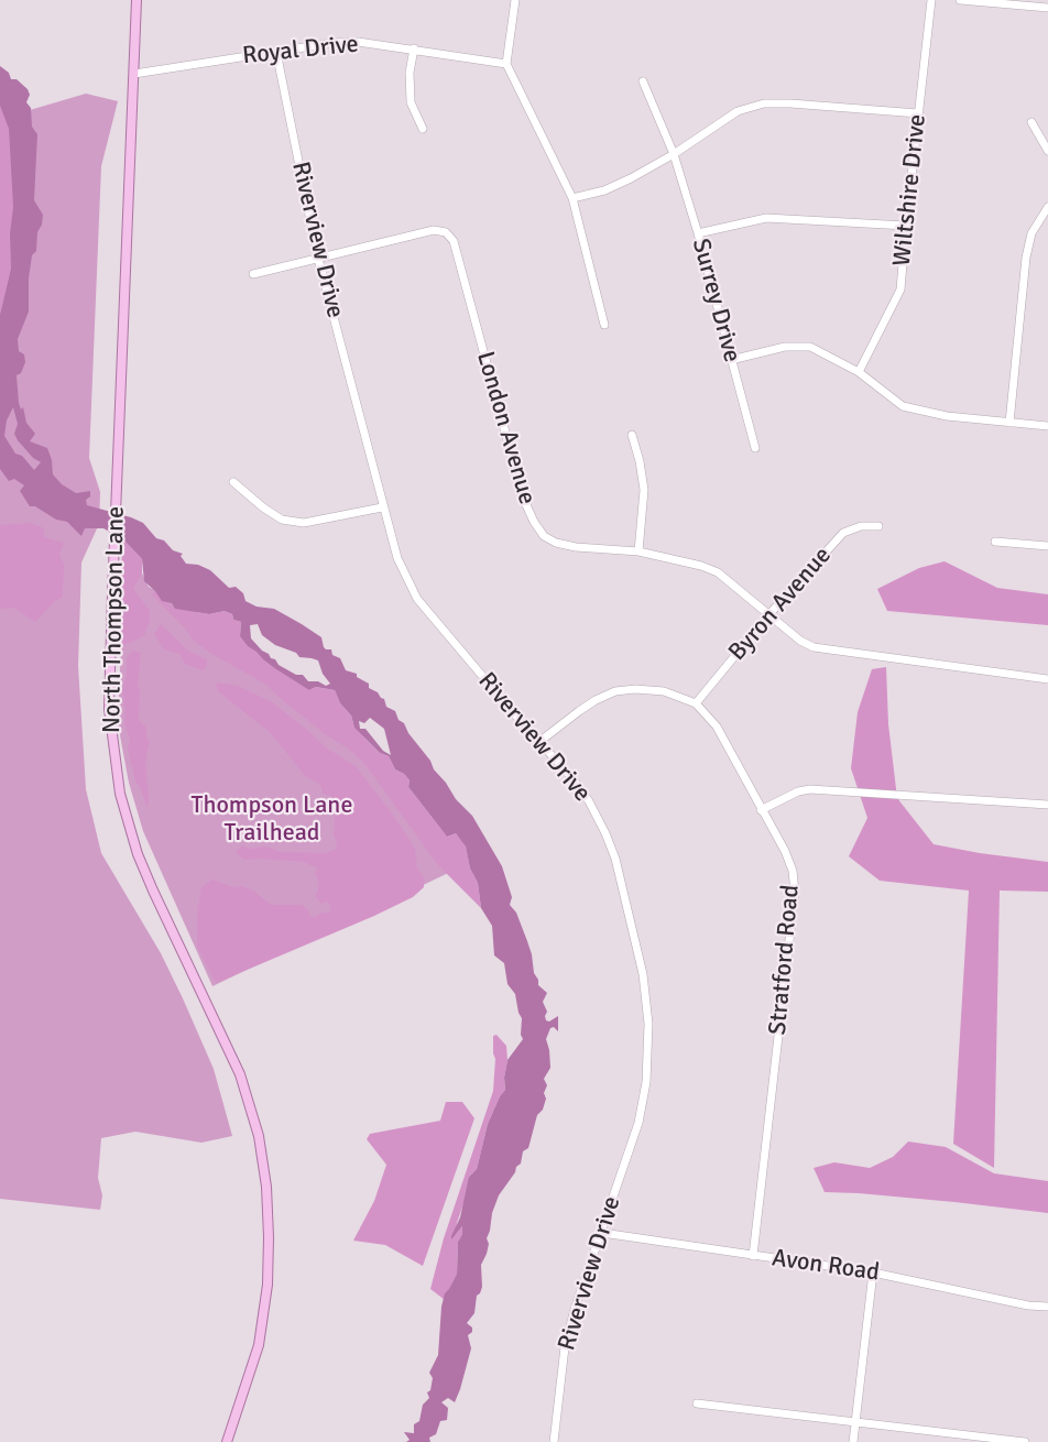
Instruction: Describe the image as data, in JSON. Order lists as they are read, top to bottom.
{
  "streets": {
    "main road": ["North Thompson Lane"],
    "street": [
      "Royal Drive",
      "Wiltshire Drive",
      "Riverview Drive",
      "Surrey Drive",
      "London Avenue",
      "Byron Avenue",
      "Stratford Road",
      "Avon Road"
    ]
  },
  "crossings": [
    ["Royal Drive", "Riverview Drive"],
    ["Royal Drive", "North Thompson Lane"],
    ["Riverview Drive", "London Avenue"],
    ["Riverview Drive", "Stratford Road"],
    ["Riverview Drive", "Avon Road"],
    ["London Avenue", "Byron Avenue"],
    ["Byron Avenue", "Stratford Road"],
    ["Stratford Road", "Avon Road"]
  ],
  "parks": ["Thompson Lane Trailhead"]
}
